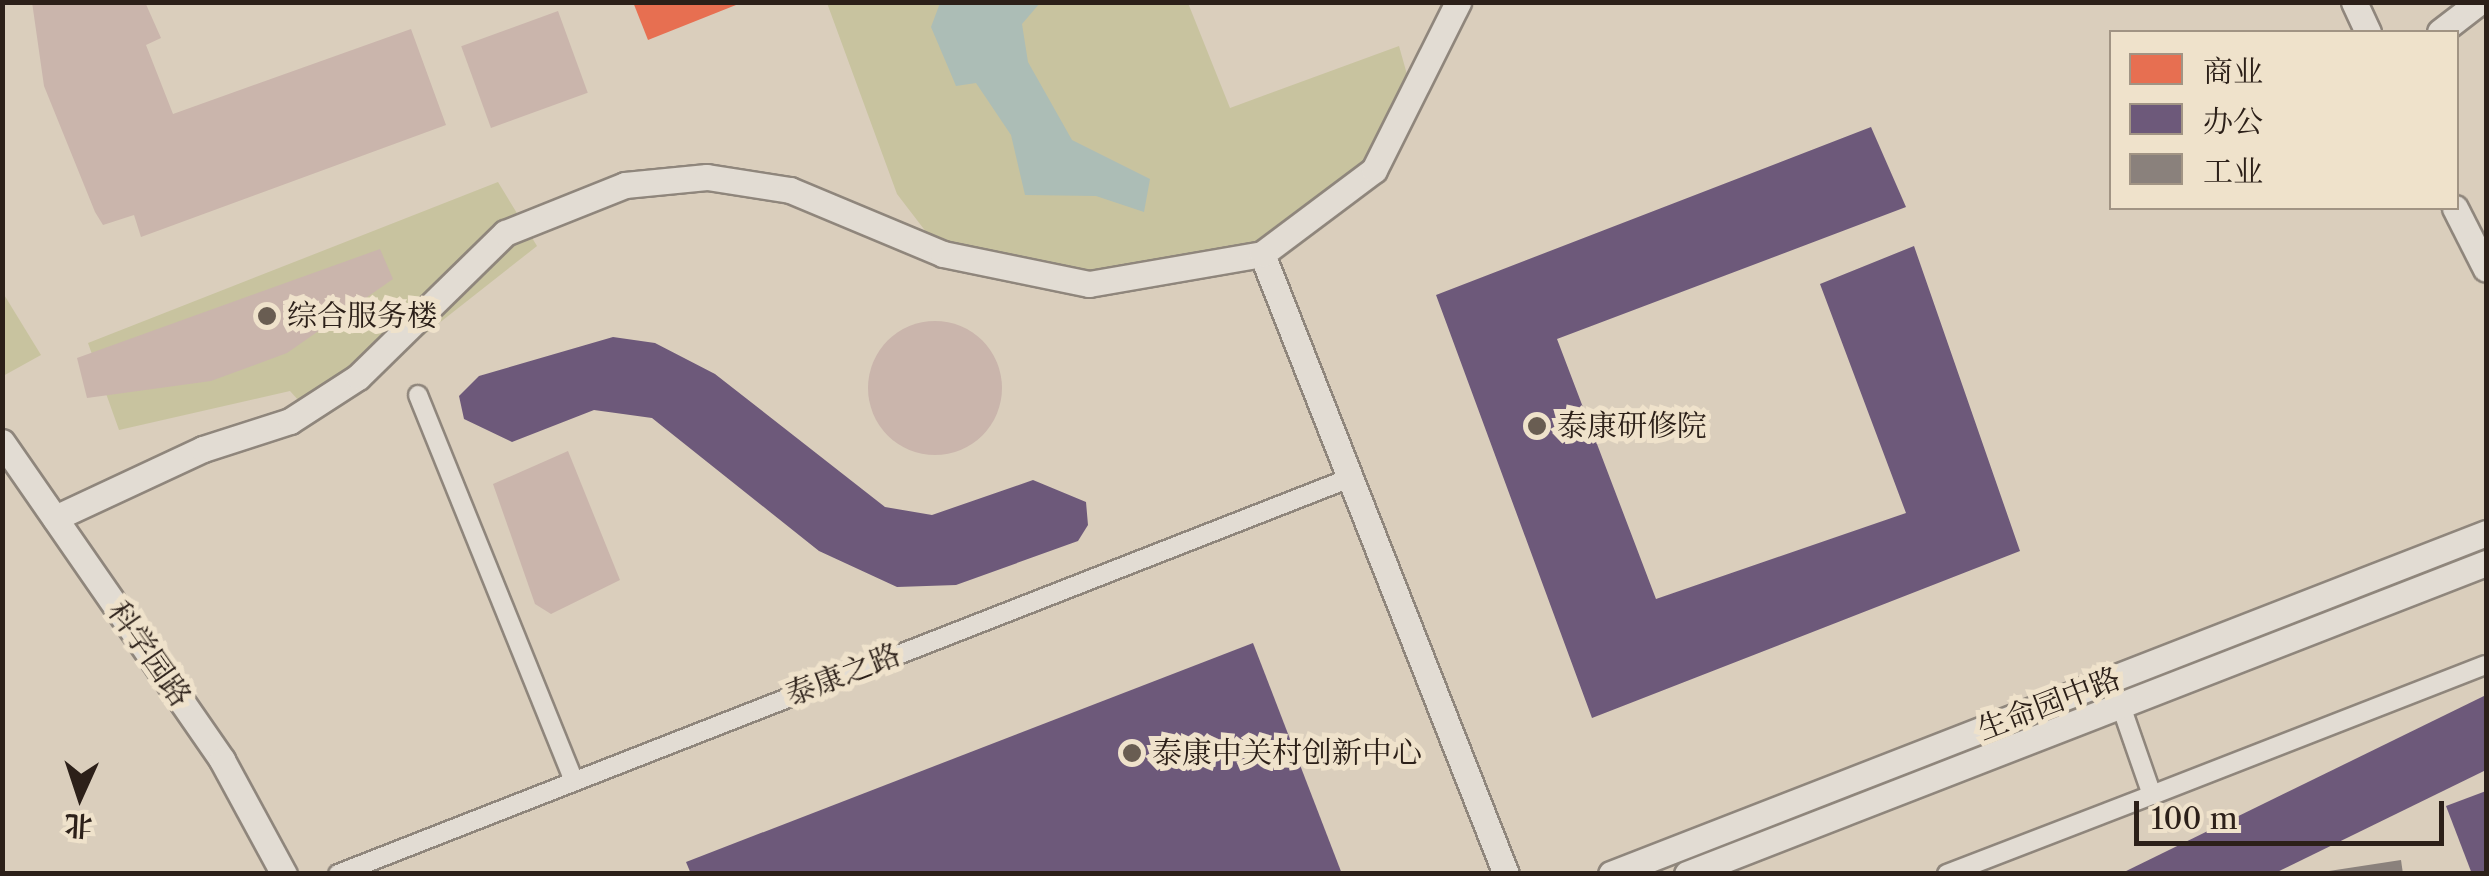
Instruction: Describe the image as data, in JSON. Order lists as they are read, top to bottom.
{
  "streets": {
    "street": ["科学园路", "泰康之路", "生命园中路"]
  },
  "places": ["综合服务楼", "泰康研修院", "泰康中关村创新中心"],
  "legend": ["商业", "办公", "工业"],
  "scale_bar": "100 m",
  "north": "bottom"
}
